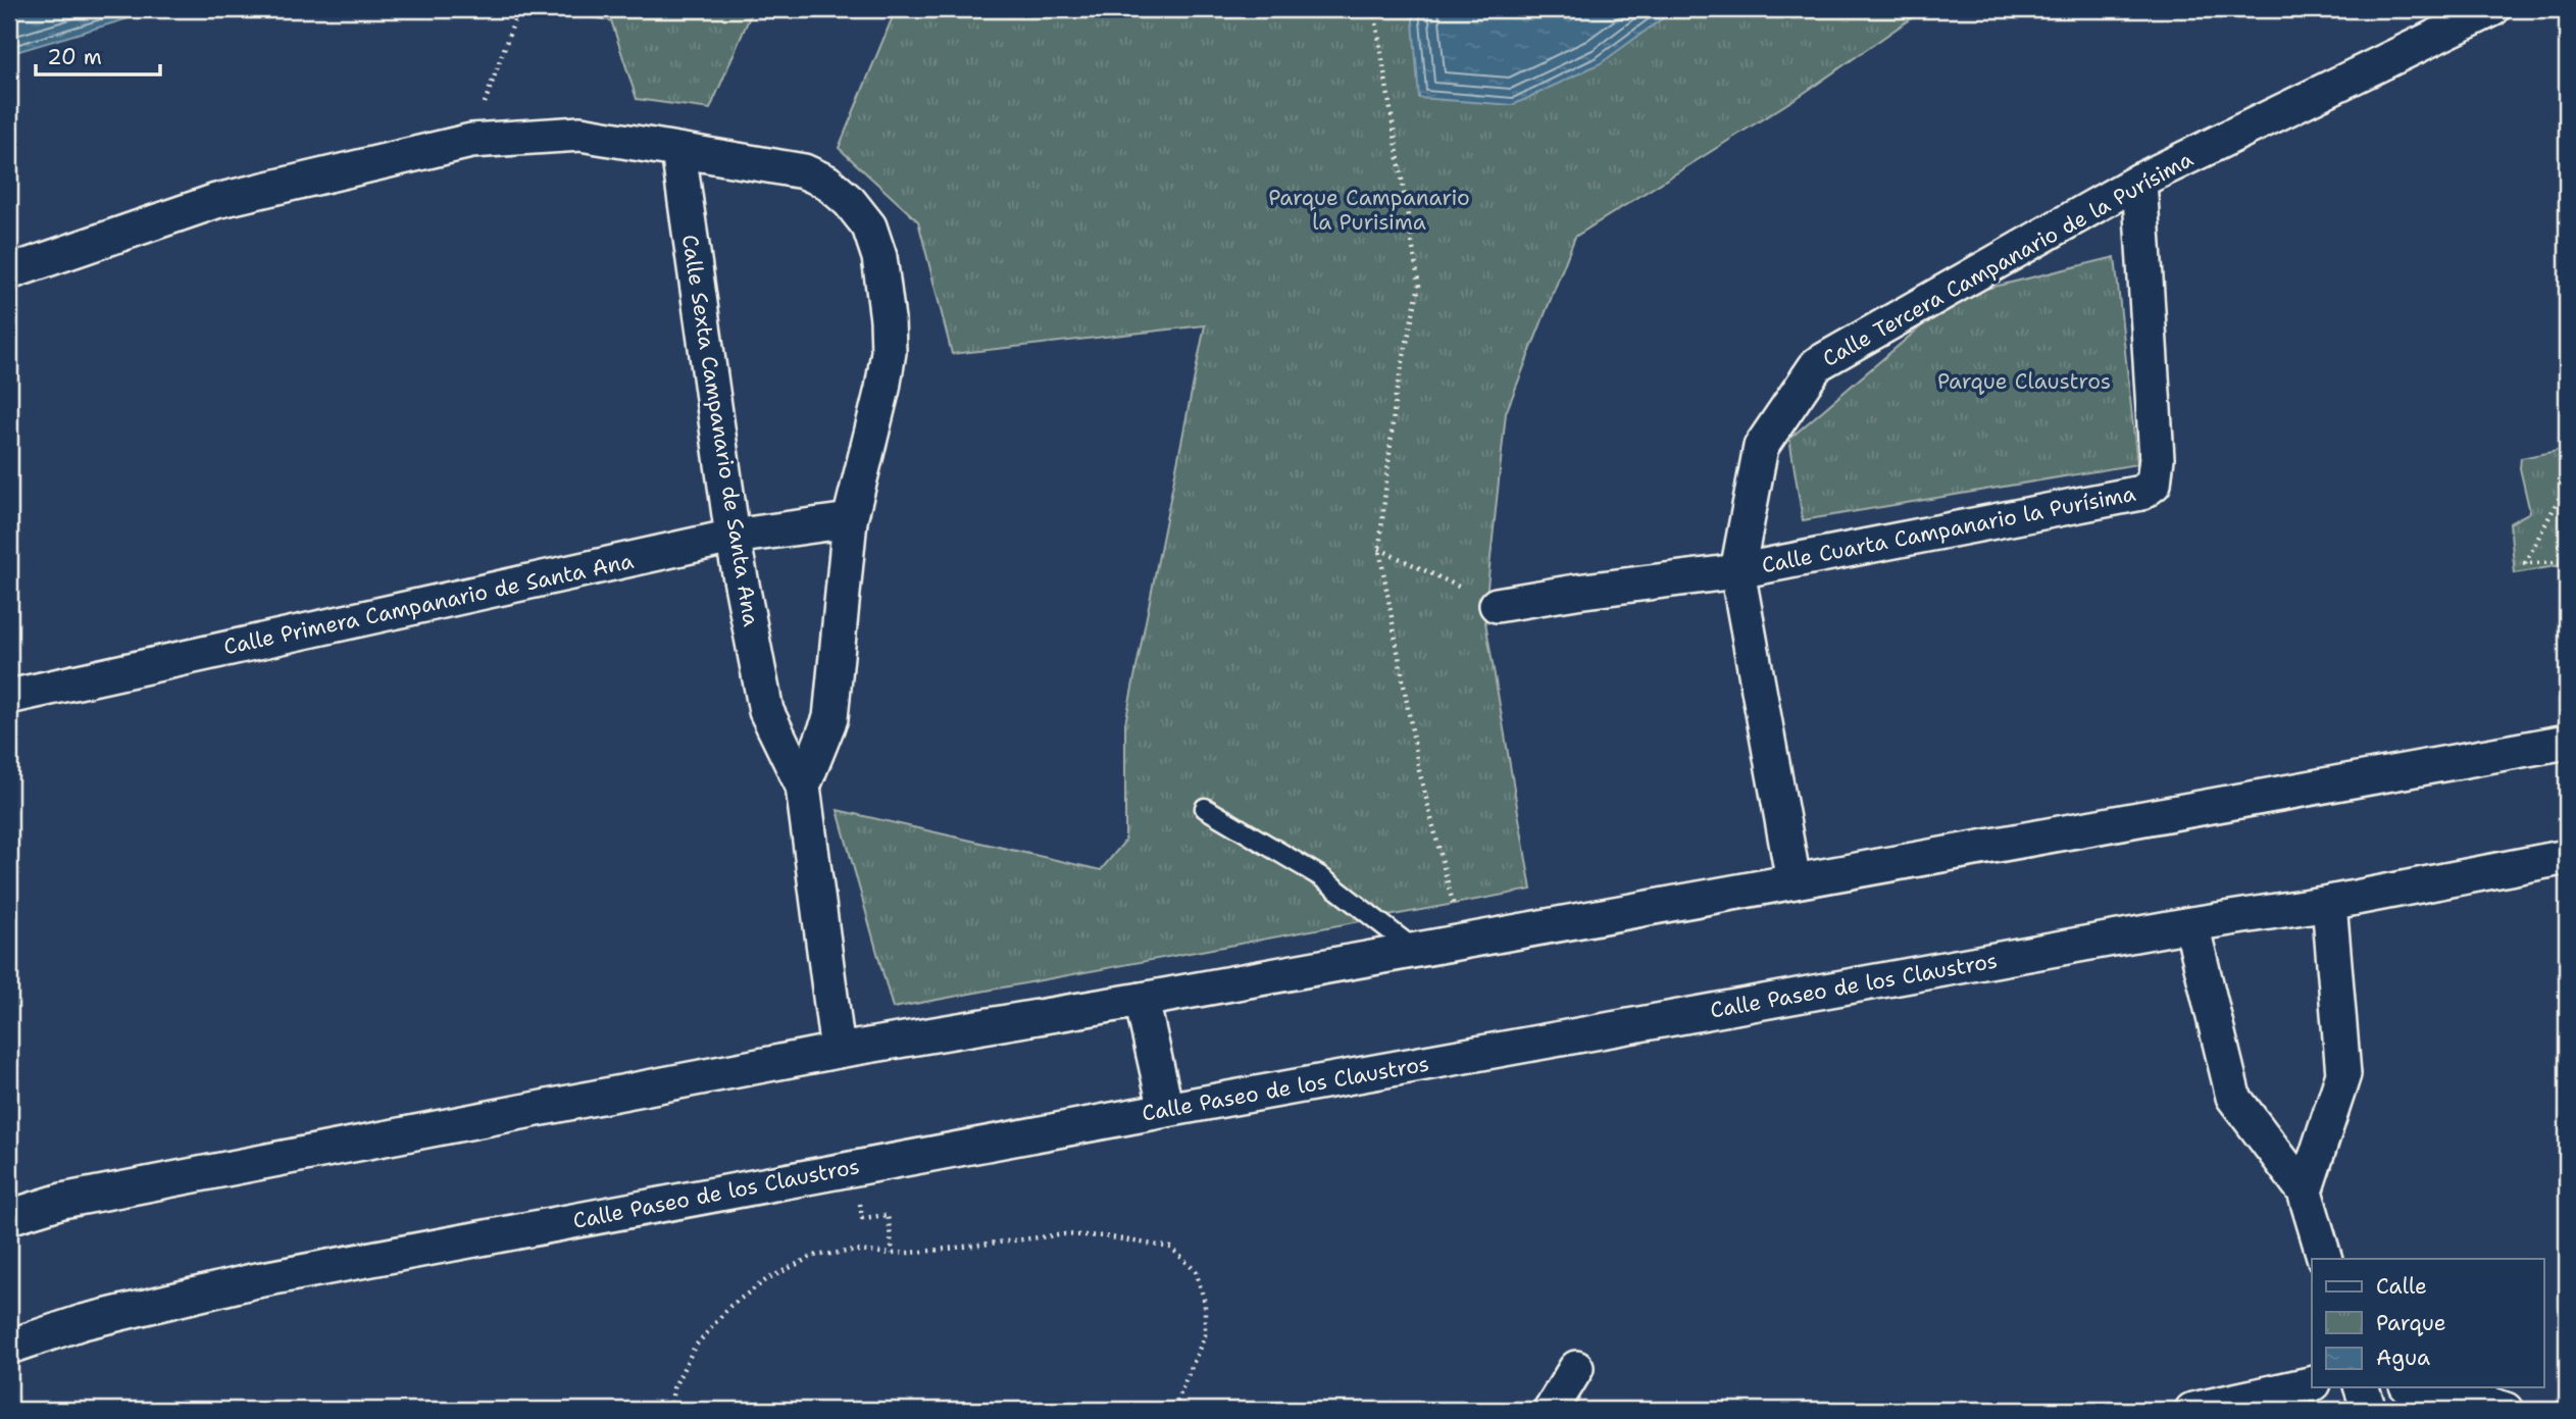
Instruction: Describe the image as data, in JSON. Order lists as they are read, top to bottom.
{
  "streets": {
    "street": [
      "Calle Tercera Campanario de la Purísima",
      "Calle Sexta Campanario de Santa Ana",
      "Calle Cuarta Campanario la Purísima",
      "Calle Primera Campanario de Santa Ana",
      "Calle Paseo de los Claustros"
    ]
  },
  "crossings": [
    ["Calle Tercera Campanario de la Purísima", "Calle Cuarta Campanario la Purísima"],
    ["Calle Sexta Campanario de Santa Ana", "Calle Primera Campanario de Santa Ana"]
  ],
  "parks": ["Parque Campanario la Purisima", "Parque Claustros"],
  "legend": ["Calle", "Parque", "Agua"],
  "scale_bar": "20 m"
}
